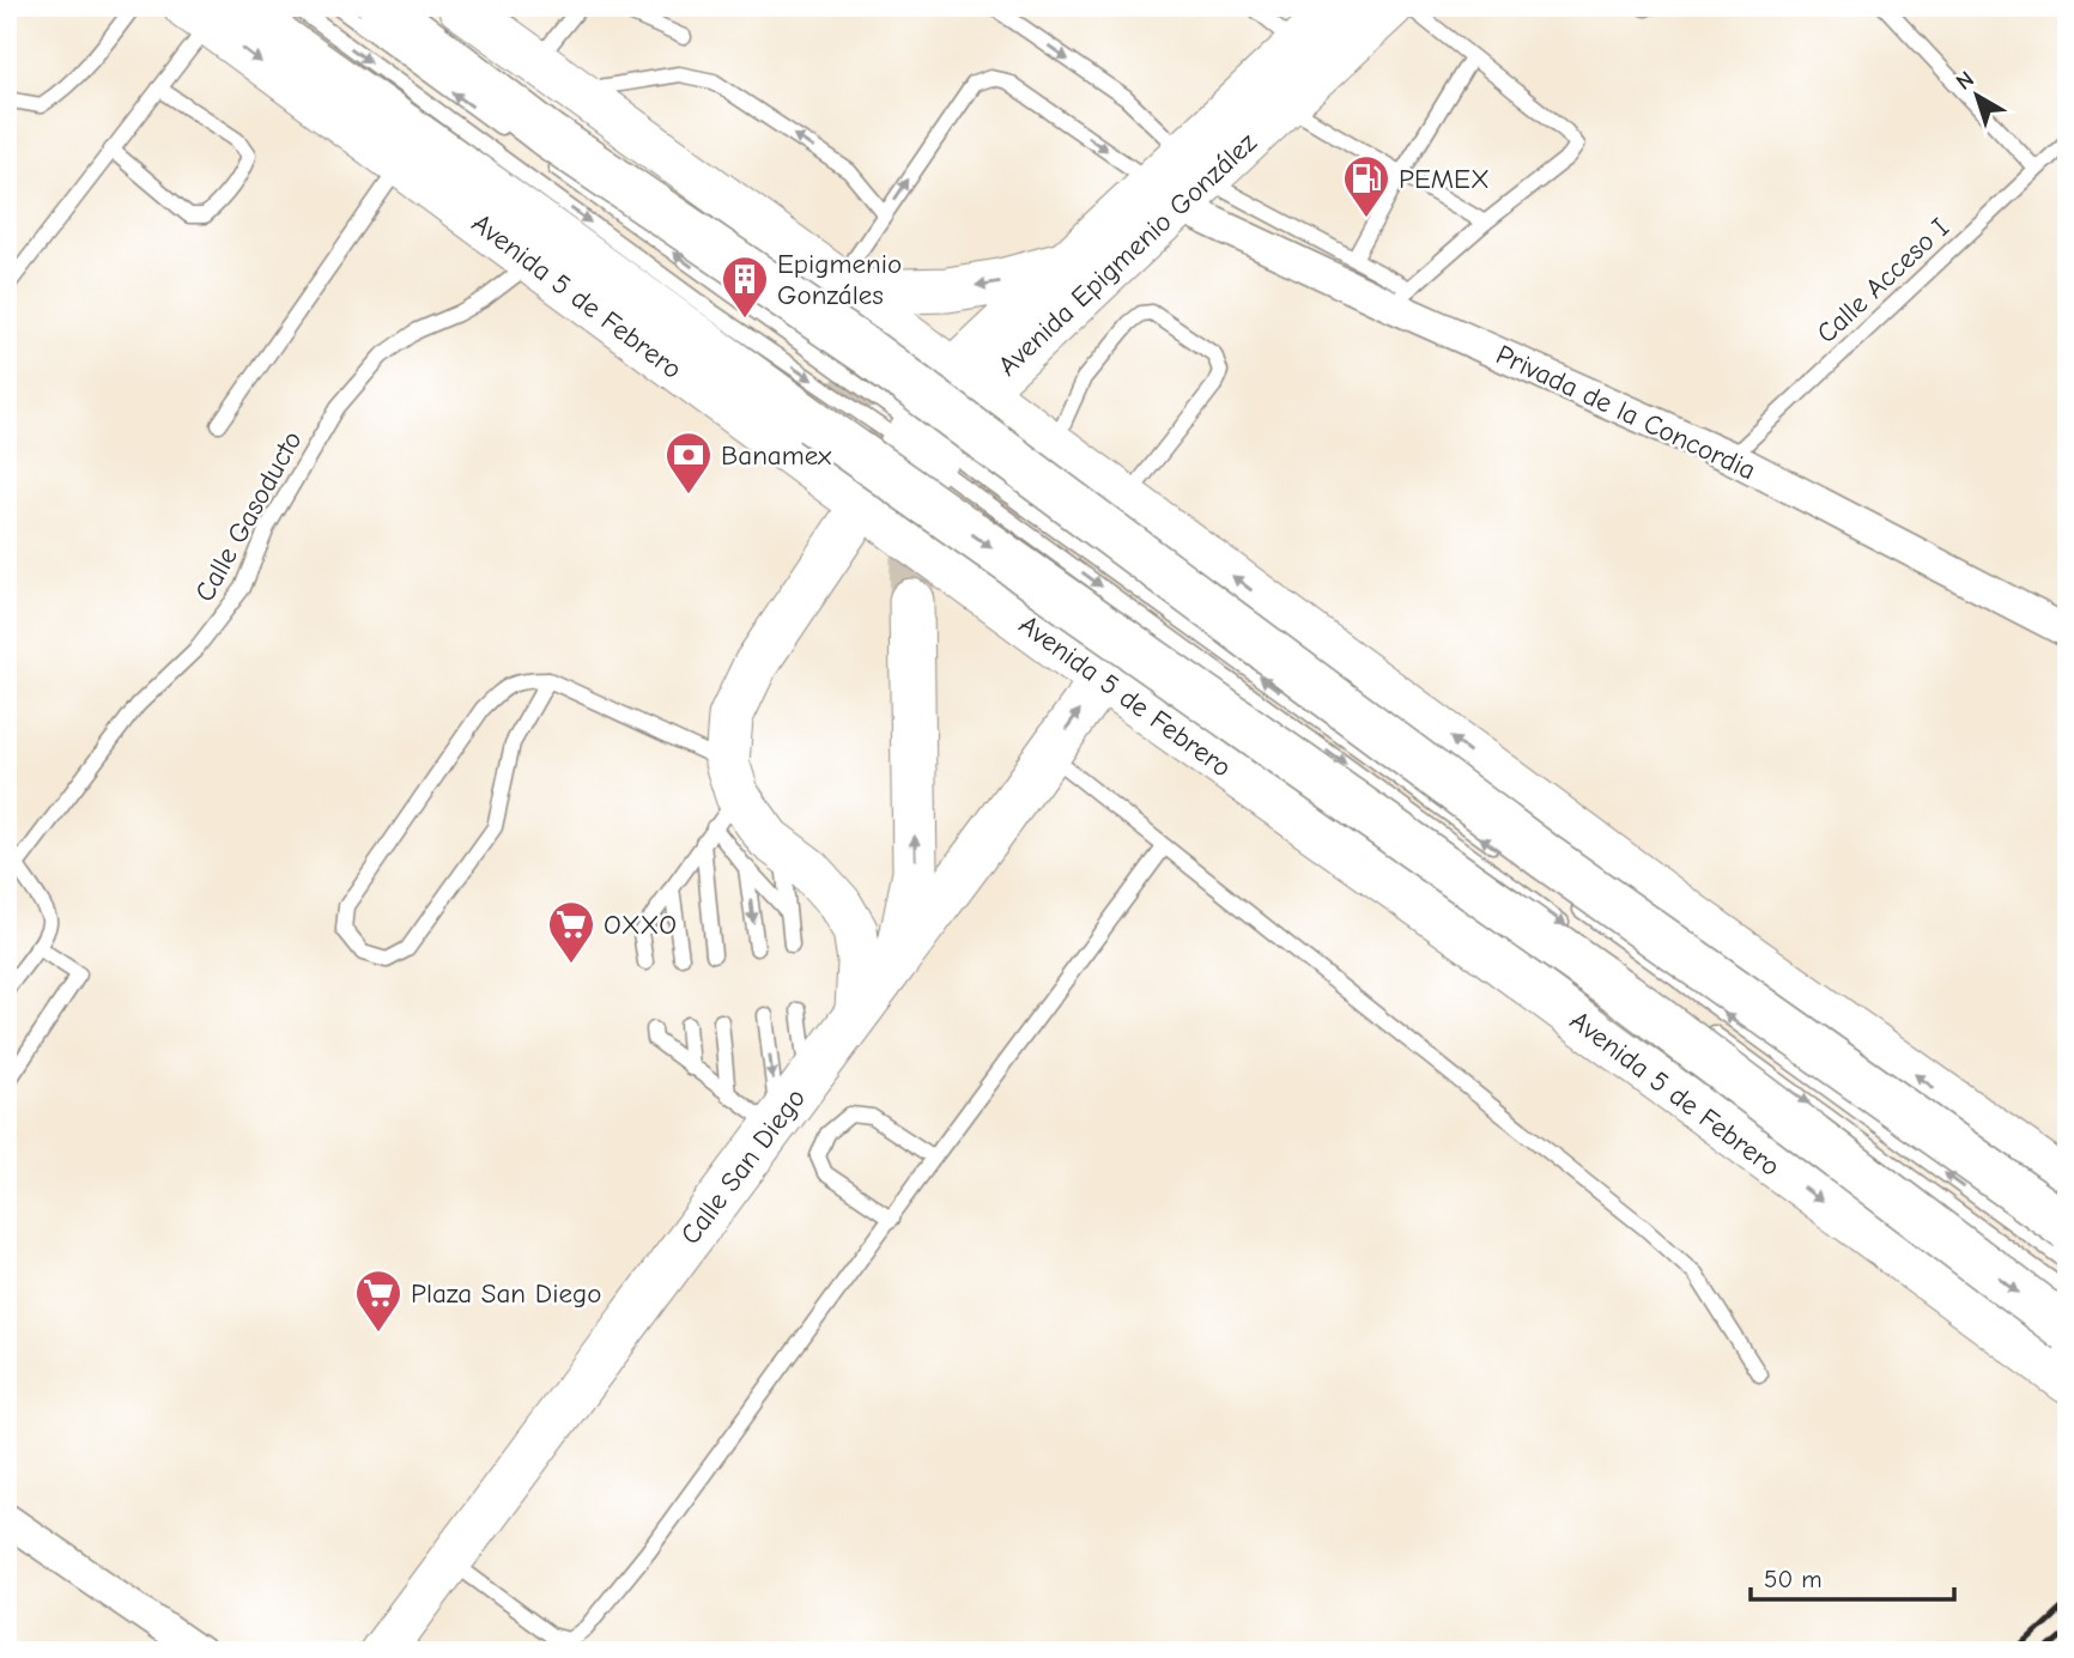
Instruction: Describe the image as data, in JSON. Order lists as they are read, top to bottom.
{
  "streets": {
    "highway": ["Avenida 5 de Febrero"],
    "main road": ["Avenida Epigmenio González", "Calle San Diego"],
    "street": ["Privada de la Concordia"],
    "lane": ["Calle Acceso I", "Calle Gasoducto"]
  },
  "crossings": [
    ["Avenida Epigmenio González", "Avenida 5 de Febrero"],
    ["Avenida Epigmenio González", "Privada de la Concordia"],
    ["Calle Acceso I", "Privada de la Concordia"],
    ["Avenida 5 de Febrero", "Calle Gasoducto"],
    ["Avenida 5 de Febrero", "Calle San Diego"]
  ],
  "places": {
    "fuel station": ["PEMEX"],
    "building": ["Epigmenio Gonzáles"],
    "bank": ["Banamex"],
    "supermarket": ["OXXO", "Plaza San Diego"]
  },
  "scale_bar": "50 m",
  "north": "top left"
}
